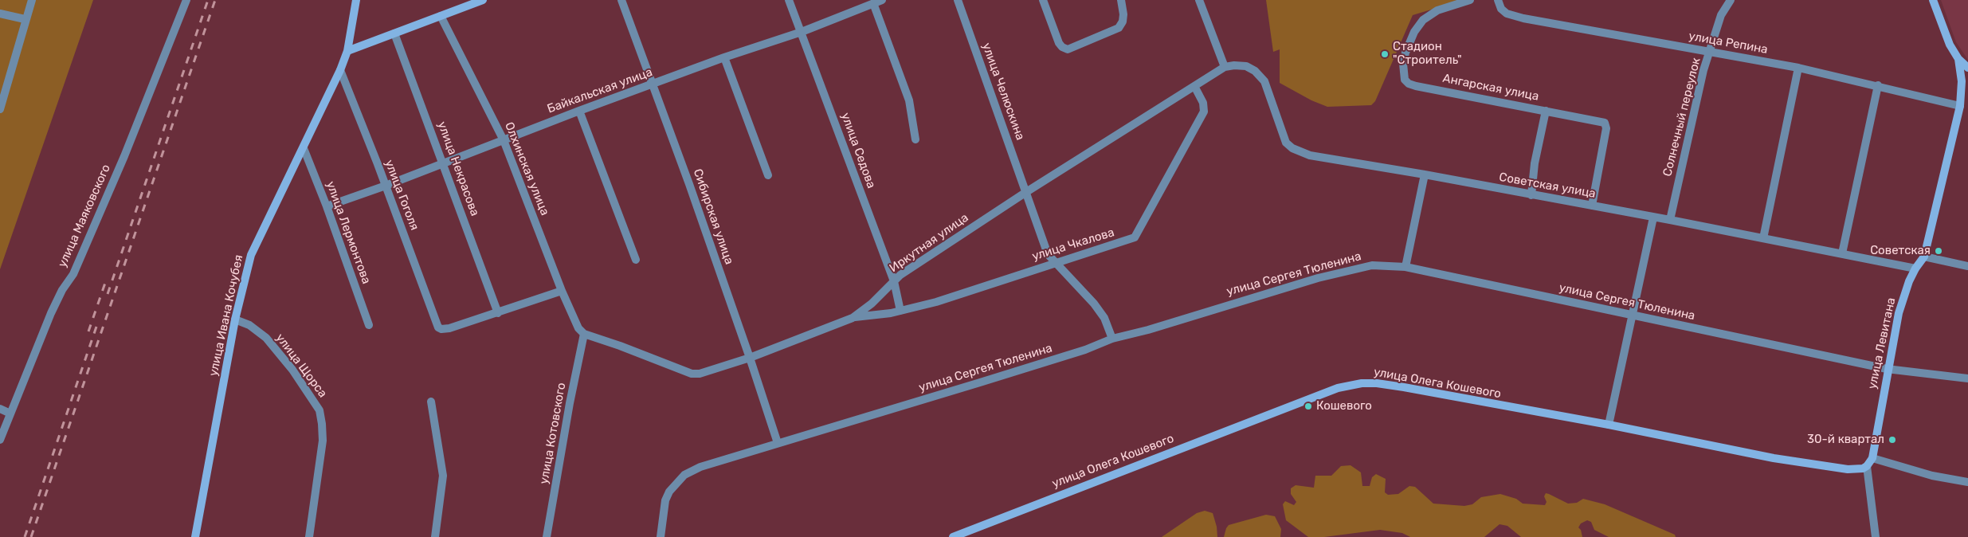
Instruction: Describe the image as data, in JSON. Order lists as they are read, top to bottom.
{
  "streets": {
    "street": [
      "улица Репина",
      "Ангарская улица",
      "Байкальская улица",
      "улица Челюскина",
      "Солнечный переулок",
      "улица Седова",
      "улица Некрасова",
      "Олхинская улица",
      "Советская улица",
      "улица Гоголя",
      "улица Маяковского",
      "Сибирская улица",
      "улица Лермонтова",
      "Иркутная улица",
      "улица Чкалова",
      "улица Сергея Тюленина",
      "улица Ивана Кочубея",
      "улица Левитана",
      "улица Щорса",
      "улица Олега Кошевого",
      "улица Котовского"
    ]
  },
  "crossings": [
    ["улица Репина", "Солнечный переулок"],
    ["улица Репина", "улица Левитана"],
    ["Ангарская улица", "Советская улица"],
    ["Байкальская улица", "улица Седова"],
    ["Байкальская улица", "улица Некрасова"],
    ["Байкальская улица", "Олхинская улица"],
    ["Байкальская улица", "улица Гоголя"],
    ["Байкальская улица", "Сибирская улица"],
    ["Байкальская улица", "улица Лермонтова"],
    ["улица Челюскина", "Иркутная улица"],
    ["улица Челюскина", "улица Чкалова"],
    ["улица Челюскина", "улица Сергея Тюленина"],
    ["Солнечный переулок", "Советская улица"],
    ["улица Седова", "Иркутная улица"],
    ["улица Седова", "улица Чкалова"],
    ["улица Некрасова", "улица Гоголя"],
    ["Олхинская улица", "Иркутная улица"],
    ["Олхинская улица", "улица Котовского"],
    ["Советская улица", "Иркутная улица"],
    ["Советская улица", "улица Левитана"],
    ["улица Гоголя", "улица Ивана Кочубея"],
    ["Сибирская улица", "Иркутная улица"],
    ["Сибирская улица", "улица Сергея Тюленина"],
    ["улица Лермонтова", "улица Ивана Кочубея"],
    ["Иркутная улица", "улица Чкалова"],
    ["Иркутная улица", "улица Котовского"],
    ["улица Сергея Тюленина", "улица Левитана"],
    ["улица Ивана Кочубея", "улица Щорса"],
    ["улица Левитана", "улица Олега Кошевого"]
  ],
  "places": [
    "Стадион \"Строитель\"",
    "Советская",
    "Кошевого",
    "30-й квартал"
  ]
}
